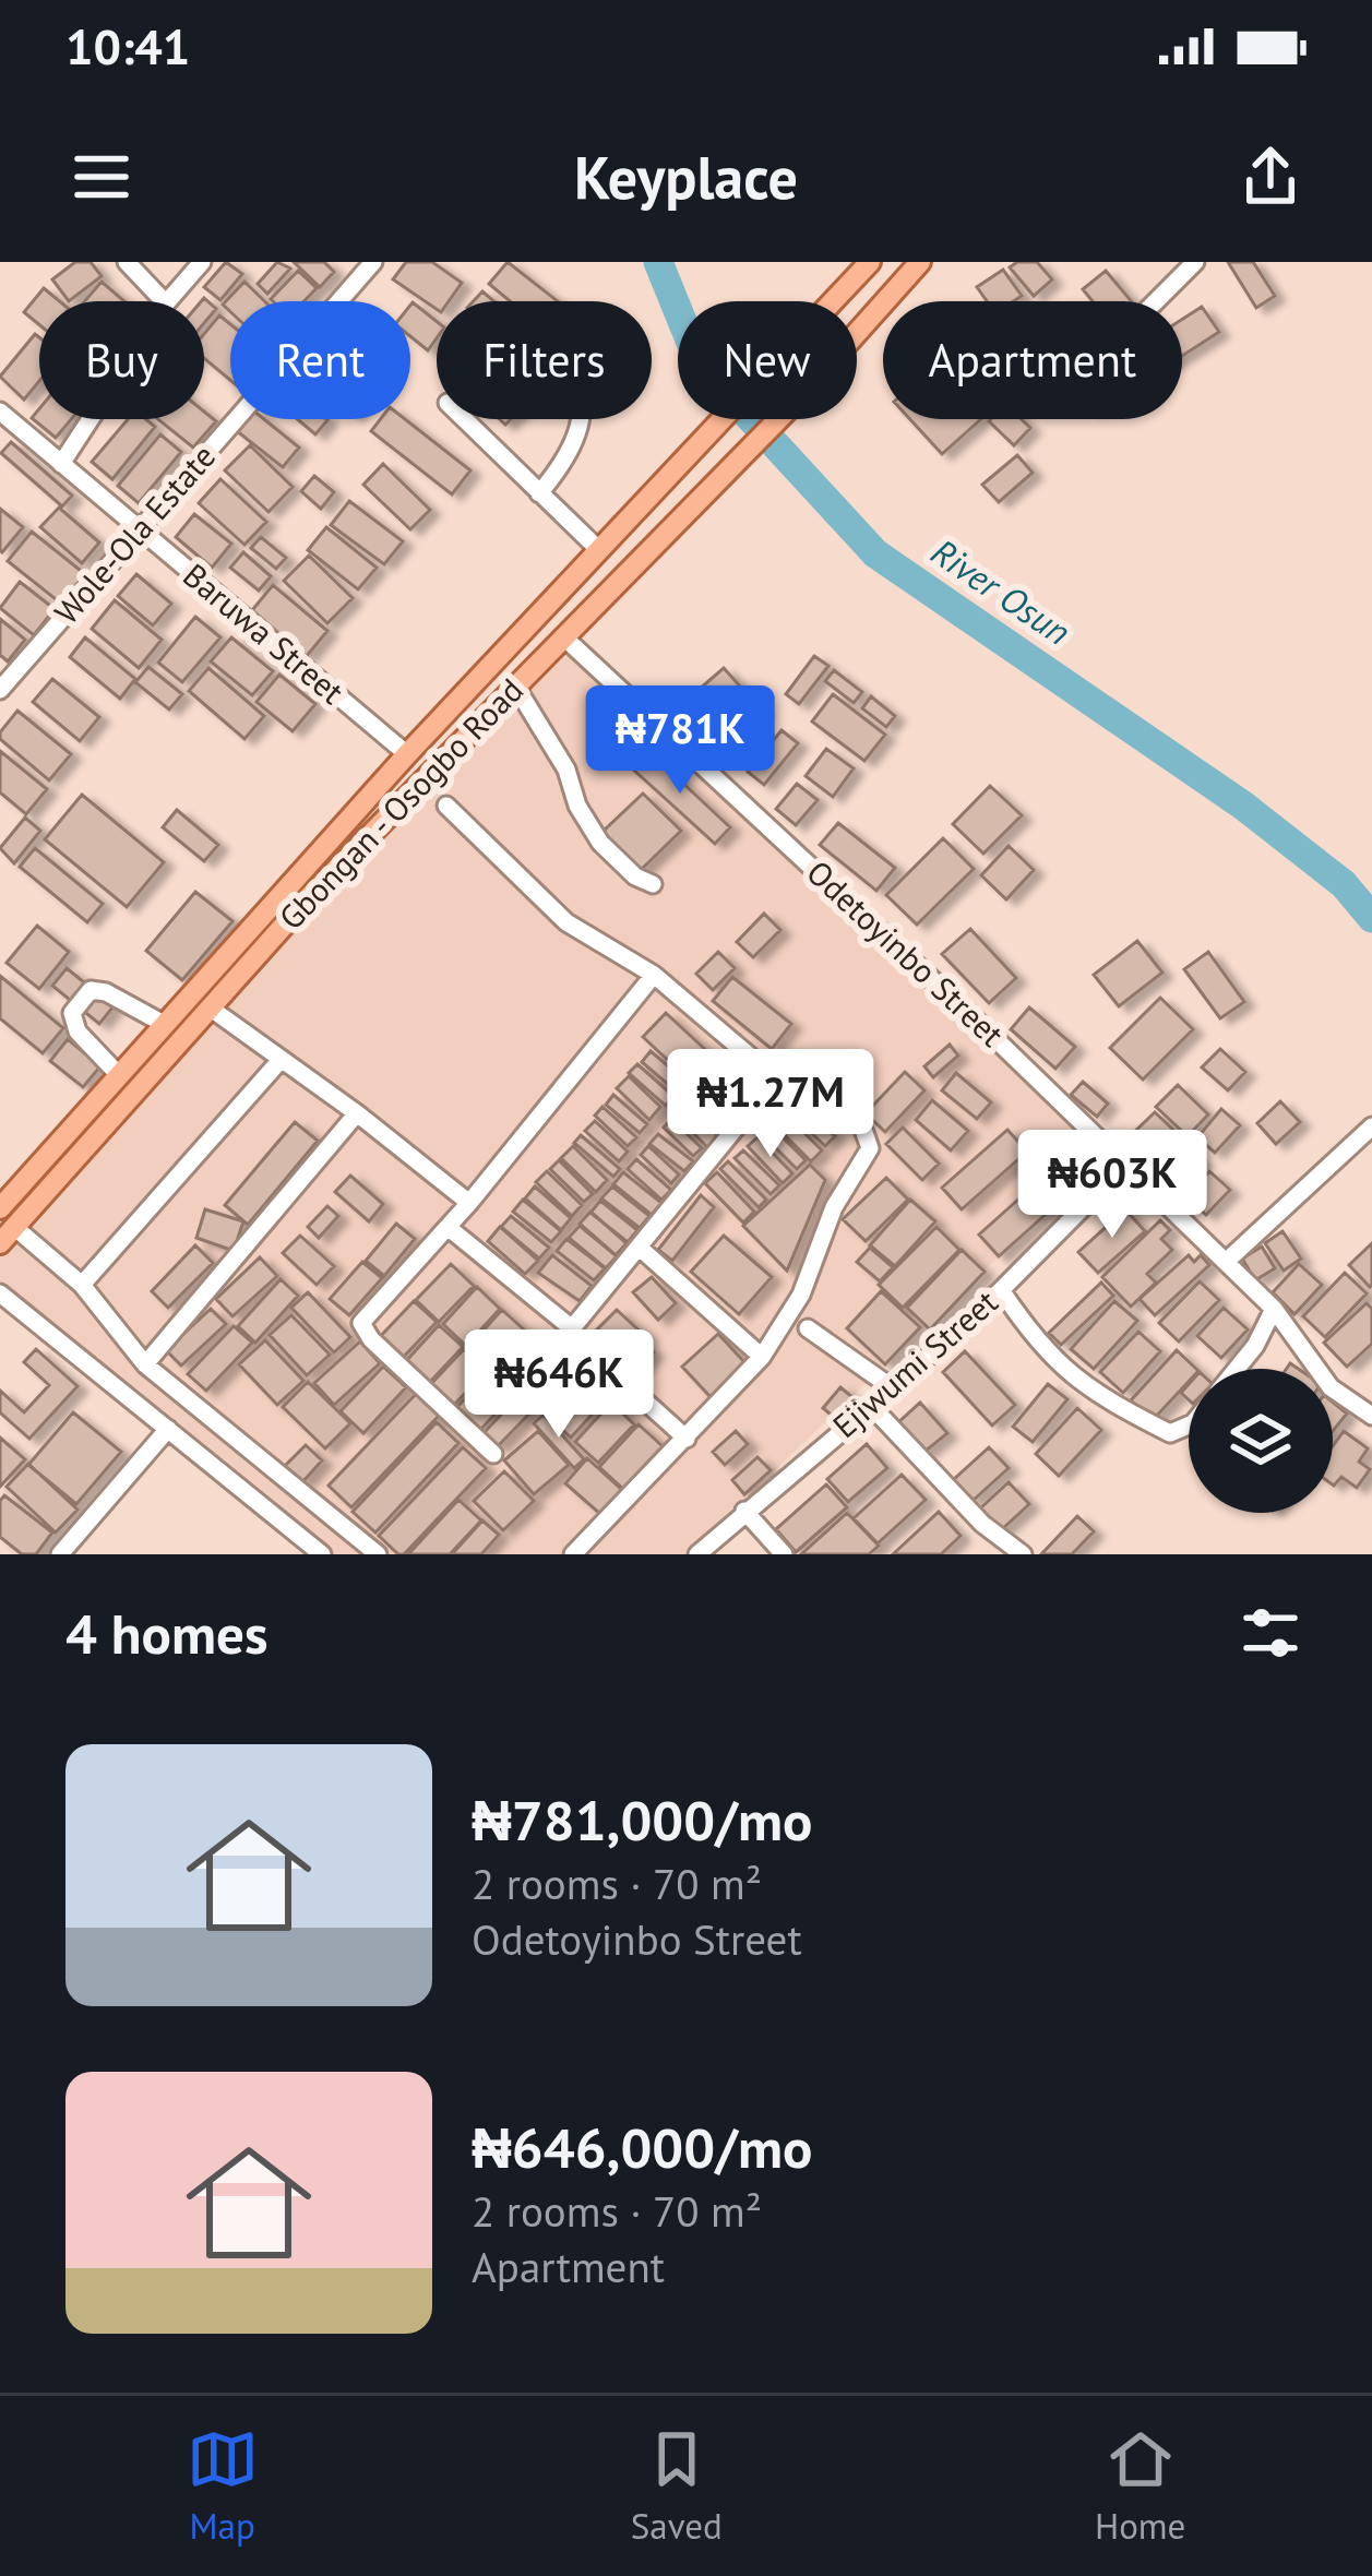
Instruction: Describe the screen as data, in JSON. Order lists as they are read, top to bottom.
{
  "streets": {
    "main road": ["Gbongan - Osogbo Road"],
    "street": [
      "Wole-Ola Estate",
      "Baruwa Street",
      "Odetoyinbo Street",
      "Ejiwumi Street"
    ]
  },
  "crossings": [
    ["Wole-Ola Estate", "Baruwa Street"],
    ["Baruwa Street", "Gbongan - Osogbo Road"],
    ["Gbongan - Osogbo Road", "Odetoyinbo Street"],
    ["Odetoyinbo Street", "Ejiwumi Street"]
  ],
  "water": ["River Osun"],
  "page": {
    "status": "10:41",
    "header": "Keyplace",
    "chip": [
      "Buy",
      "Rent",
      "Filters",
      "New",
      "Apartment"
    ],
    "price": [
      "₦781K",
      "₦1.27M",
      "₦603K",
      "₦646K"
    ],
    "heading": "4 homes",
    "list": [
      {
        "name": "₦781,000/mo",
        "note": "2 rooms · 70 m² · Odetoyinbo Street"
      },
      {
        "name": "₦646,000/mo",
        "note": "2 rooms · 70 m² · Apartment"
      }
    ],
    "tabs": ["Map", "Saved", "Home"]
  }
}
